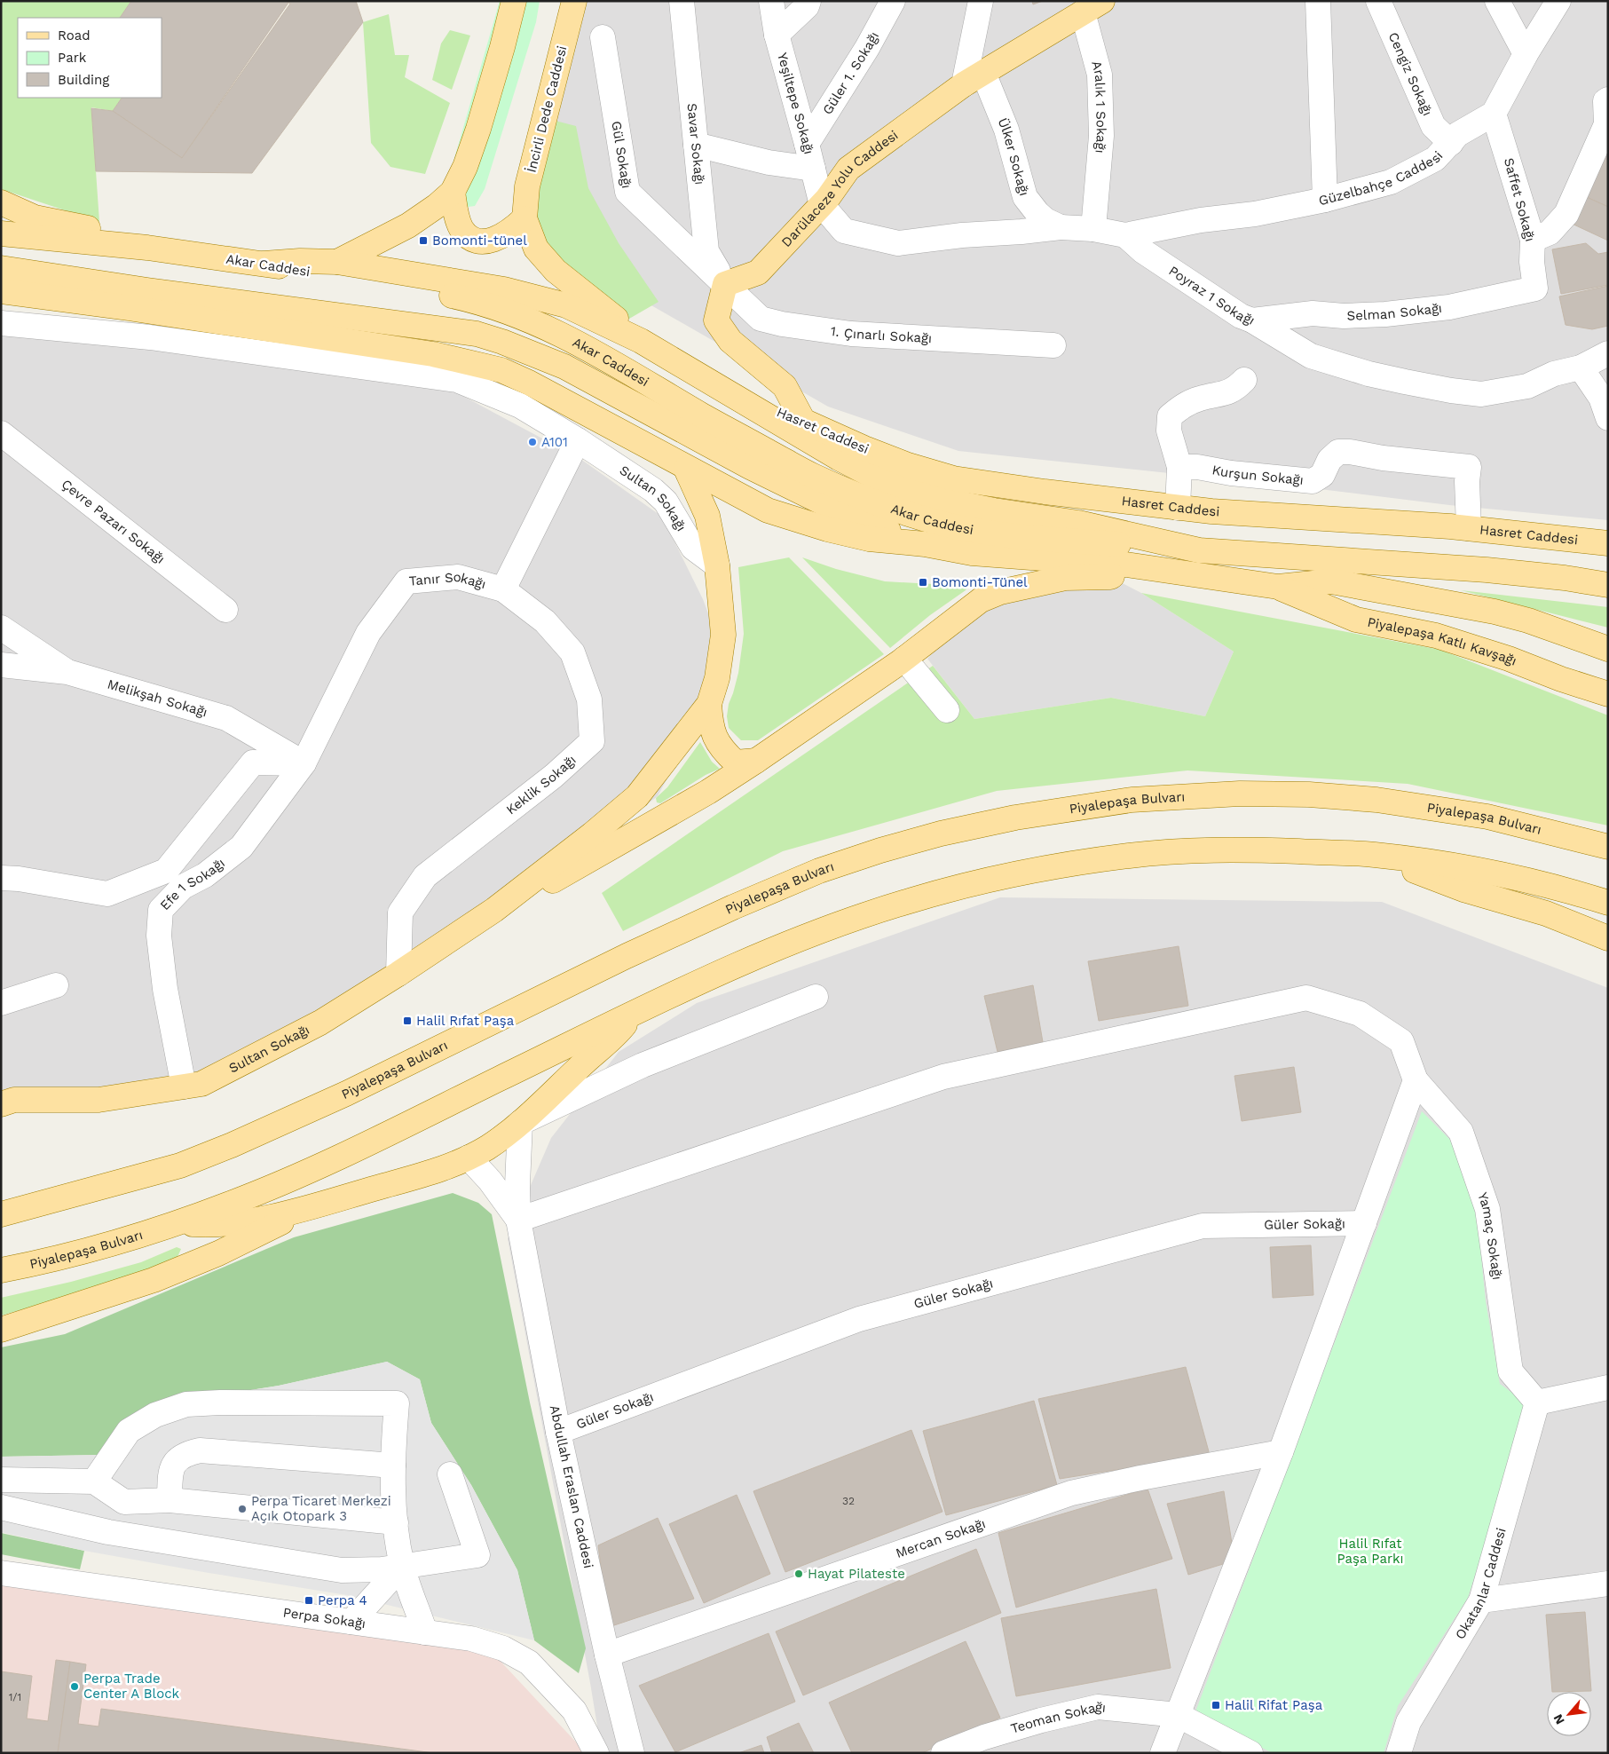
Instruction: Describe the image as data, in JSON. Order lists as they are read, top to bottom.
{
  "streets": {
    "main road": [
      "İncirli Dede Caddesi",
      "Darülaceze Yolu Caddesi",
      "Akar Caddesi",
      "Hasret Caddesi",
      "Sultan Sokağı",
      "Piyalepaşa Katlı Kavşağı",
      "Piyalepaşa Bulvarı"
    ],
    "street": [
      "Güler 1. Sokağı",
      "Cengiz Sokağı",
      "Yeşiltepe Sokağı",
      "Aralık 1 Sokağı",
      "Savar Sokağı",
      "Gül Sokağı",
      "Ülker Sokağı",
      "Güzelbahçe Caddesi",
      "Saffet Sokağı",
      "Poyraz 1 Sokağı",
      "Selman Sokağı",
      "1. Çınarlı Sokağı",
      "Kurşun Sokağı",
      "Çevre Pazarı Sokağı",
      "Tanır Sokağı",
      "Melikşah Sokağı",
      "Keklik Sokağı",
      "Efe 1 Sokağı",
      "Güler Sokağı",
      "Yamaç Sokağı",
      "Abdullah Eraslan Caddesi",
      "Mercan Sokağı",
      "Okatanlar Caddesi",
      "Perpa Sokağı",
      "Teoman Sokağı"
    ]
  },
  "crossings": [
    ["Güler 1. Sokağı", "Yeşiltepe Sokağı"],
    ["Cengiz Sokağı", "Güzelbahçe Caddesi"],
    ["Yeşiltepe Sokağı", "Darülaceze Yolu Caddesi"],
    ["Aralık 1 Sokağı", "Darülaceze Yolu Caddesi"],
    ["Savar Sokağı", "Gül Sokağı"],
    ["Savar Sokağı", "Darülaceze Yolu Caddesi"],
    ["Savar Sokağı", "1. Çınarlı Sokağı"],
    ["Gül Sokağı", "Darülaceze Yolu Caddesi"],
    ["Gül Sokağı", "1. Çınarlı Sokağı"],
    ["Ülker Sokağı", "Darülaceze Yolu Caddesi"],
    ["Güzelbahçe Caddesi", "Saffet Sokağı"],
    ["Güzelbahçe Caddesi", "Poyraz 1 Sokağı"],
    ["Darülaceze Yolu Caddesi", "1. Çınarlı Sokağı"],
    ["Saffet Sokağı", "Selman Sokağı"],
    ["Poyraz 1 Sokağı", "Selman Sokağı"],
    ["Hasret Caddesi", "Kurşun Sokağı"],
    ["Sultan Sokağı", "Tanır Sokağı"],
    ["Sultan Sokağı", "Keklik Sokağı"],
    ["Sultan Sokağı", "Efe 1 Sokağı"],
    ["Tanır Sokağı", "Melikşah Sokağı"],
    ["Tanır Sokağı", "Keklik Sokağı"],
    ["Tanır Sokağı", "Efe 1 Sokağı"],
    ["Melikşah Sokağı", "Efe 1 Sokağı"],
    ["Güler Sokağı", "Abdullah Eraslan Caddesi"],
    ["Yamaç Sokağı", "Okatanlar Caddesi"],
    ["Abdullah Eraslan Caddesi", "Mercan Sokağı"]
  ],
  "parks": ["Halil Rıfat Paşa Parkı"],
  "places": {
    "transit": [
      "Bomonti-tünel",
      "Bomonti-Tünel",
      "Halil Rıfat Paşa",
      "Perpa 4",
      "Halil Rifat Paşa"
    ],
    "other": [
      "A101",
      "Perpa Ticaret Merkezi Açık Otopark 3",
      "Hayat Pilateste",
      "Perpa Trade Center A Block"
    ]
  },
  "house_numbers": ["32", "1/1"],
  "legend": ["Road", "Park", "Building"],
  "north": "bottom left"
}
